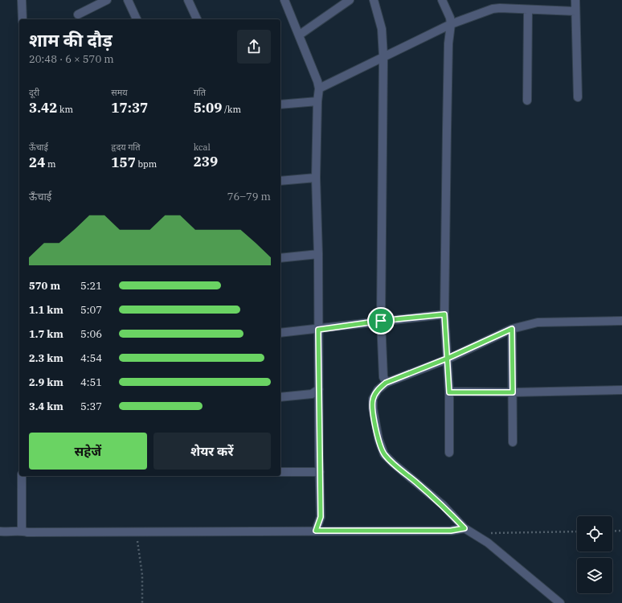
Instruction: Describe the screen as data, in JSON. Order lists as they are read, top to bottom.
{
  "page": {
    "heading": ["शाम की दौड़", "20:48 · 6 × 570 m"],
    "stats": [
      ["दूरी", "3.42 km"],
      ["समय", "17:37"],
      ["गति", "5:09 /km"],
      ["ऊँचाई", "24 m"],
      ["हृदय गति", "157 bpm"],
      ["kcal", "239"]
    ],
    "chart": ["ऊँचाई", "76–79 m"],
    "list": [
      {
        "name": "570 m",
        "note": "5:21"
      },
      {
        "name": "1.1 km",
        "note": "5:07"
      },
      {
        "name": "1.7 km",
        "note": "5:06"
      },
      {
        "name": "2.3 km",
        "note": "4:54"
      },
      {
        "name": "2.9 km",
        "note": "4:51"
      },
      {
        "name": "3.4 km",
        "note": "5:37"
      }
    ],
    "buttons": ["सहेजें", "शेयर करें"]
  }
}
